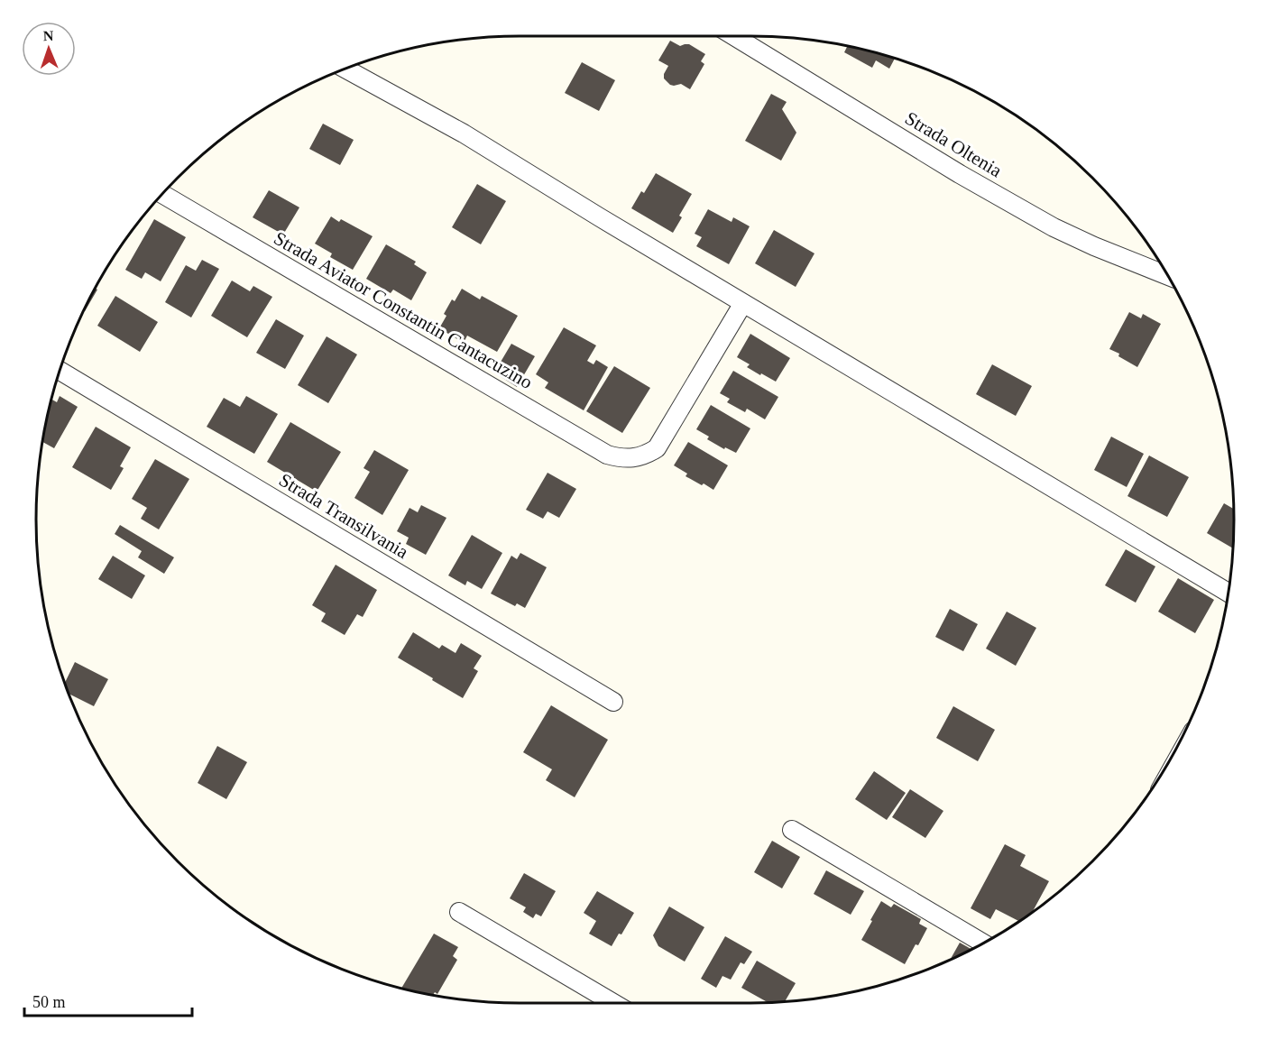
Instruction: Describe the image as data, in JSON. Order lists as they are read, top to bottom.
{
  "streets": {
    "street": ["Strada Oltenia", "Strada Aviator Constantin Cantacuzino", "Strada Transilvania"]
  },
  "scale_bar": "50 m",
  "north": "top"
}
